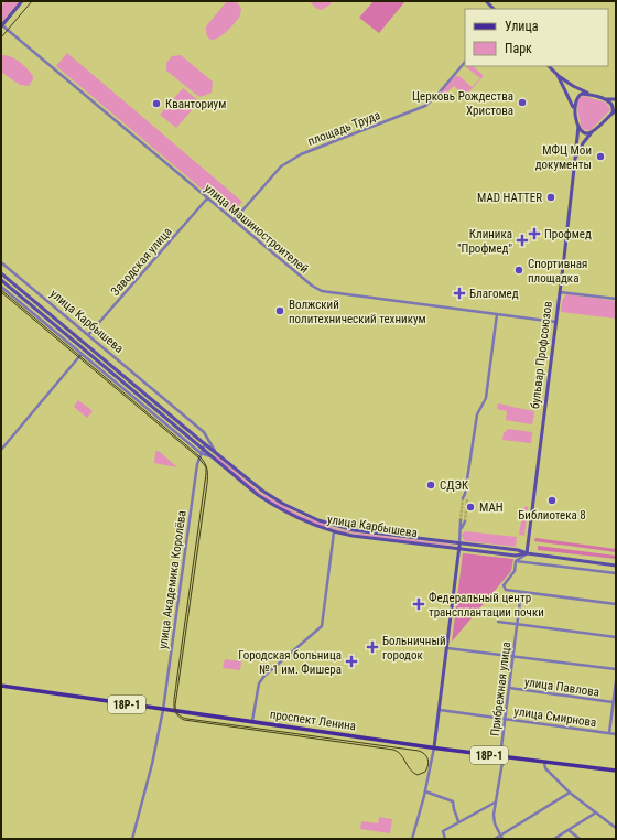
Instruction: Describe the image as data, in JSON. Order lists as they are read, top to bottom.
{
  "streets": {
    "main road": ["18Р-1", "проспект Ленина"],
    "street": [
      "площадь Труда",
      "улица Машиностроителей",
      "Заводская улица",
      "улица Карбышева",
      "бульвар Профсоюзов",
      "улица Академика Королёва",
      "улица Павлова",
      "Прибрежная улица",
      "улица Смирнова"
    ]
  },
  "crossings": [
    ["площадь Труда", "улица Машиностроителей"],
    ["улица Машиностроителей", "Заводская улица"],
    ["улица Машиностроителей", "бульвар Профсоюзов"],
    ["Заводская улица", "улица Карбышева"],
    ["улица Карбышева", "бульвар Профсоюзов"],
    ["улица Карбышева", "улица Академика Королёва"],
    ["улица Академика Королёва", "проспект Ленина"],
    ["улица Павлова", "Прибрежная улица"],
    ["Прибрежная улица", "улица Смирнова"],
    ["Прибрежная улица", "проспект Ленина"]
  ],
  "places": {
    "other": [
      "Церковь Рождества Христова",
      "Кванториум",
      "МФЦ Мои документы",
      "MAD HATTER",
      "Спортивная площадка",
      "Волжский политехнический техникум",
      "СДЭК",
      "Библиотека 8",
      "МАН"
    ],
    "health": [
      "Профмед",
      "Клиника \"Профмед\"",
      "Благомед",
      "Федеральный центр трансплантации почки",
      "Больничный городок",
      "Городская больница № 1 им. Фишера"
    ]
  },
  "legend": ["Улица", "Парк"]
}
